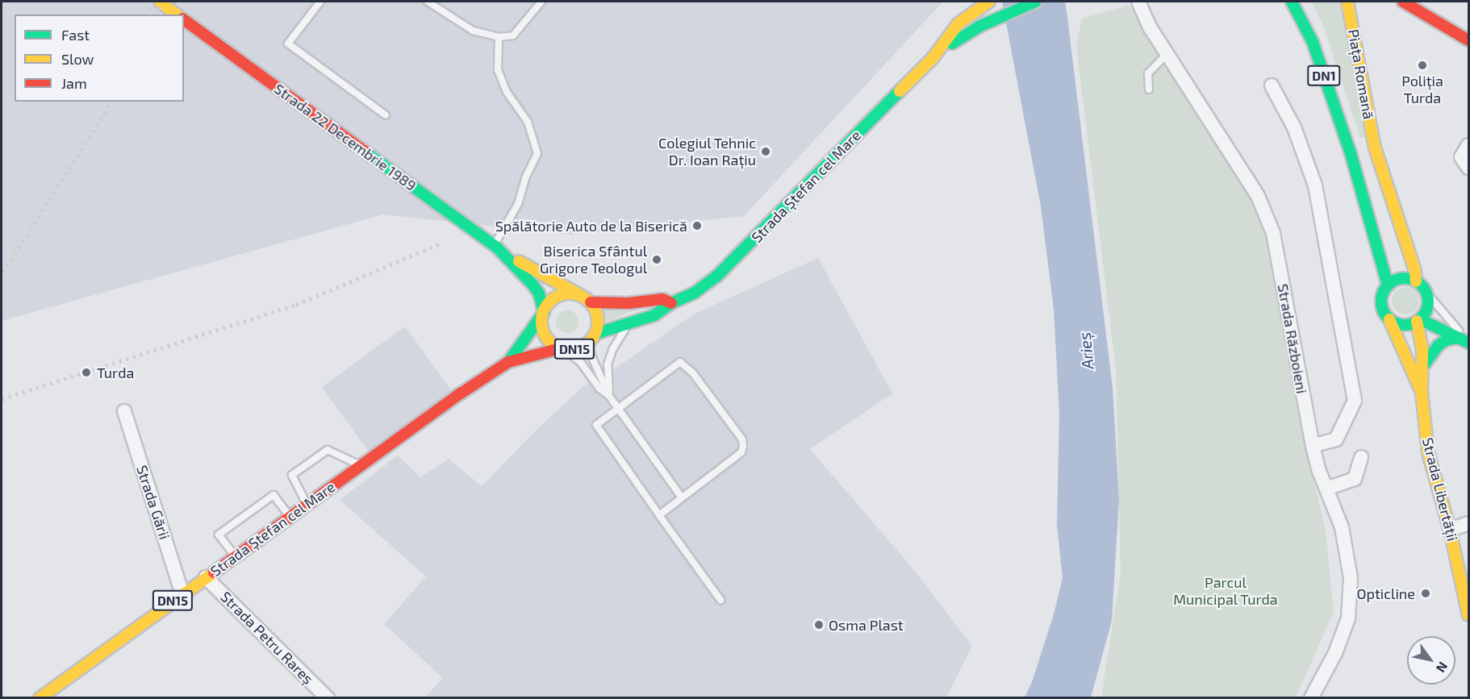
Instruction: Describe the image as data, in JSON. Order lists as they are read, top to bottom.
{
  "streets": {
    "main road": [
      "Piața Romană",
      "DN1",
      "Strada 22 Decembrie 1989",
      "Strada Ștefan cel Mare",
      "DN15",
      "Strada Libertății"
    ],
    "street": ["Strada Războieni", "Strada Gării", "Strada Petru Rareș"]
  },
  "crossings": [
    ["Piața Romană", "DN1"],
    ["Piața Romană", "Strada Libertății"],
    ["DN1", "Strada Libertății"],
    ["Strada 22 Decembrie 1989", "Strada Ștefan cel Mare"],
    ["Strada 22 Decembrie 1989", "DN15"],
    ["Strada Ștefan cel Mare", "DN15"],
    ["Strada Ștefan cel Mare", "Strada Gării"],
    ["Strada Ștefan cel Mare", "Strada Petru Rareș"]
  ],
  "water": ["Arieș"],
  "parks": ["Parcul Municipal Turda"],
  "places": [
    "Poliția Turda",
    "Colegiul Tehnic Dr. Ioan Rațiu",
    "Spălătorie Auto de la Biserică",
    "Biserica Sfântul Grigore Teologul",
    "Turda",
    "Opticline",
    "Osma Plast"
  ],
  "legend": ["Fast", "Slow", "Jam"],
  "north": "bottom right"
}
